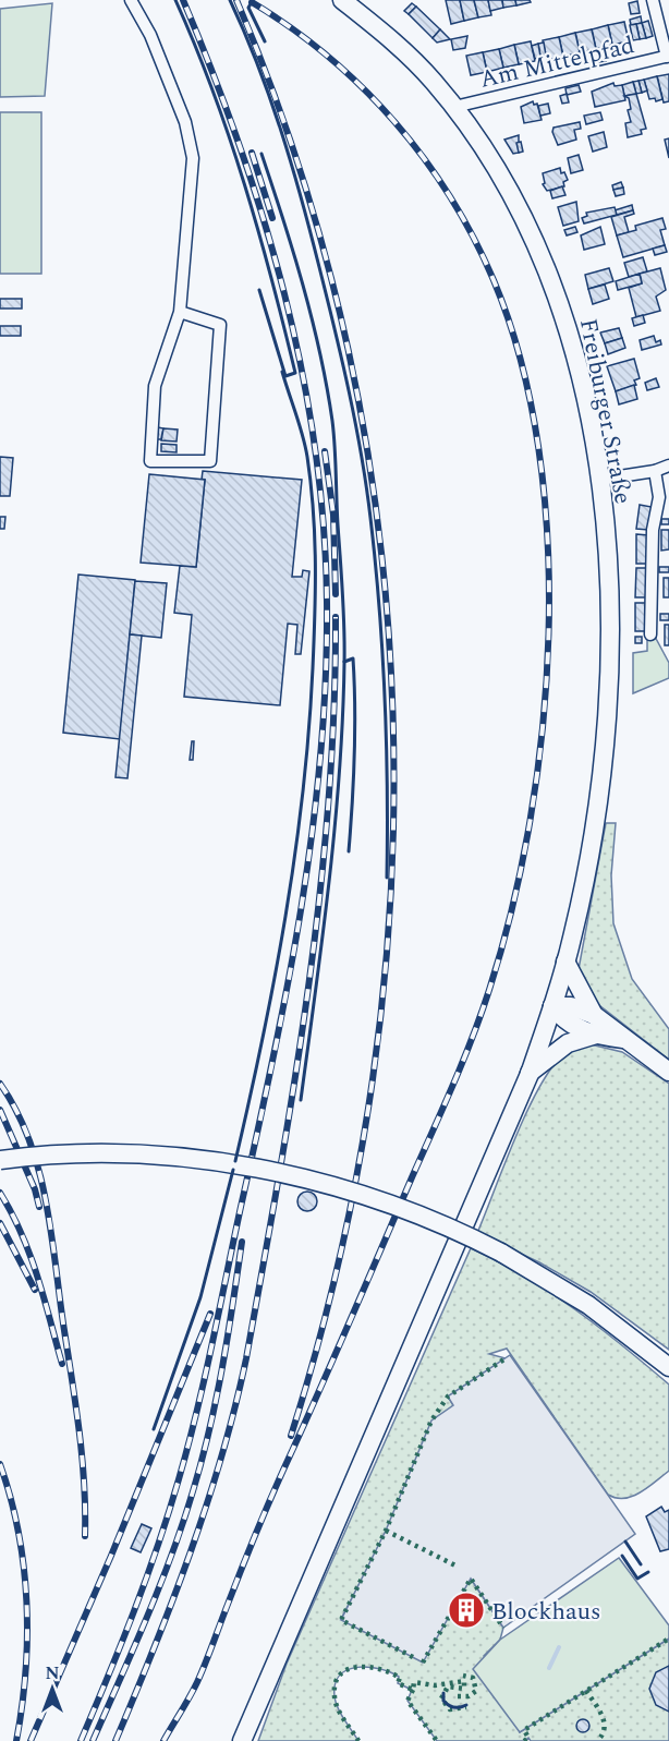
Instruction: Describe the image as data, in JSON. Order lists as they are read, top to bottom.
{
  "streets": {
    "main road": ["Freiburger Straße"],
    "street": ["Am Mittelpfad"]
  },
  "crossings": [
    ["Am Mittelpfad", "Freiburger Straße"]
  ],
  "places": {
    "building": ["Blockhaus"]
  },
  "north": "top"
}
